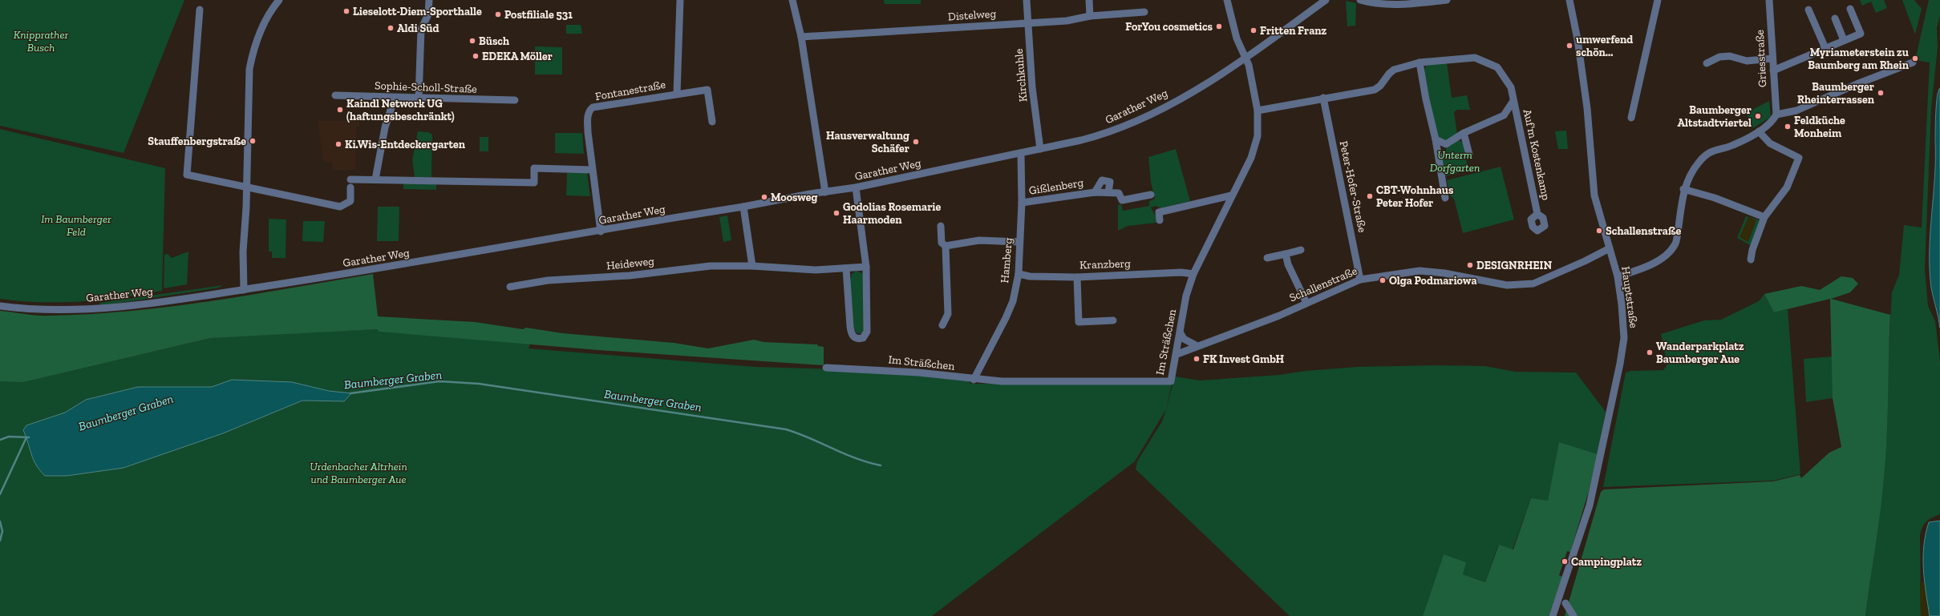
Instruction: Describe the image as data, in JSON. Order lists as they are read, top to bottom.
{
  "streets": {
    "street": [
      "Distelweg",
      "Griesstraße",
      "Kirchkuhle",
      "Sophie-Scholl-Straße",
      "Fontanestraße",
      "Garather Weg",
      "Auf'm Kostenkamp",
      "Gißlenberg",
      "Peter-Hofer-Straße",
      "Hamberg",
      "Heideweg",
      "Kranzberg",
      "Schallenstraße",
      "Hauptstraße",
      "Im Sträßchen"
    ]
  },
  "crossings": [
    ["Distelweg", "Kirchkuhle"],
    ["Kirchkuhle", "Garather Weg"],
    ["Fontanestraße", "Garather Weg"],
    ["Garather Weg", "Hamberg"],
    ["Garather Weg", "Im Sträßchen"],
    ["Gißlenberg", "Hamberg"],
    ["Peter-Hofer-Straße", "Schallenstraße"],
    ["Hamberg", "Kranzberg"],
    ["Hamberg", "Im Sträßchen"],
    ["Kranzberg", "Im Sträßchen"],
    ["Schallenstraße", "Hauptstraße"],
    ["Schallenstraße", "Im Sträßchen"]
  ],
  "water": ["Baumberger Graben"],
  "parks": [
    "Knipprather Busch",
    "Unterm Dorfgarten",
    "Im Baumberger Feld",
    "Urdenbacher Altrhein und Baumberger Aue"
  ],
  "places": [
    "Lieselott-Diem-Sporthalle",
    "Postfiliale 531",
    "ForYou cosmetics",
    "Aldi Süd",
    "Fritten Franz",
    "Büsch",
    "umwerfend schön...",
    "EDEKA Möller",
    "Myriameterstein zu Baumberg am Rhein",
    "Baumberger Rheinterrassen",
    "Kaindl Network UG (haftungsbeschränkt)",
    "Baumberger Altstadtviertel",
    "Feldküche Monheim",
    "Stauffenbergstraße",
    "Hausverwaltung Schäfer",
    "Ki.Wis-Entdeckergarten",
    "CBT-Wohnhaus Peter Hofer",
    "Moosweg",
    "Godolias Rosemarie Haarmoden",
    "Schallenstraße",
    "DESIGNRHEIN",
    "Olga Podmariowa",
    "Wanderparkplatz Baumberger Aue",
    "FK Invest GmbH",
    "Campingplatz"
  ]
}
